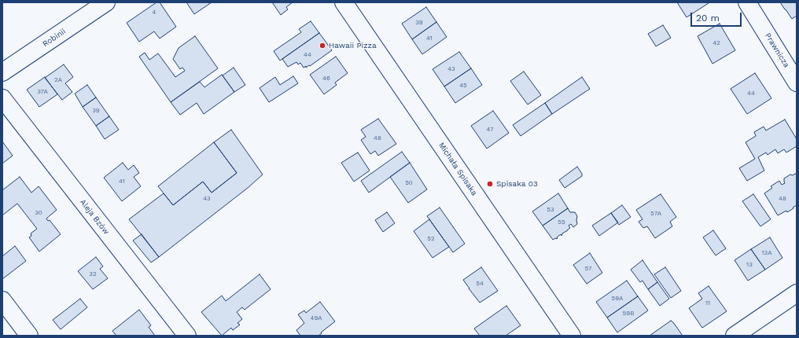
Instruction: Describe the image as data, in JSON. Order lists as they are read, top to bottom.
{
  "streets": {
    "street": [
      "Robinii",
      "Prawnicza",
      "Michała Spisaka",
      "Aleja Bzów"
    ]
  },
  "places": ["Hawaii Pizza", "Spisaka 03"],
  "house_numbers": [
    "4",
    "39",
    "41",
    "42",
    "44",
    "43",
    "46",
    "2A",
    "45",
    "37A",
    "44",
    "39",
    "47",
    "48",
    "41",
    "50",
    "43",
    "48",
    "53",
    "30",
    "57A",
    "55",
    "52",
    "13A",
    "13",
    "57",
    "32",
    "54",
    "59A",
    "11",
    "59B",
    "49A"
  ],
  "scale_bar": "20 m"
}
